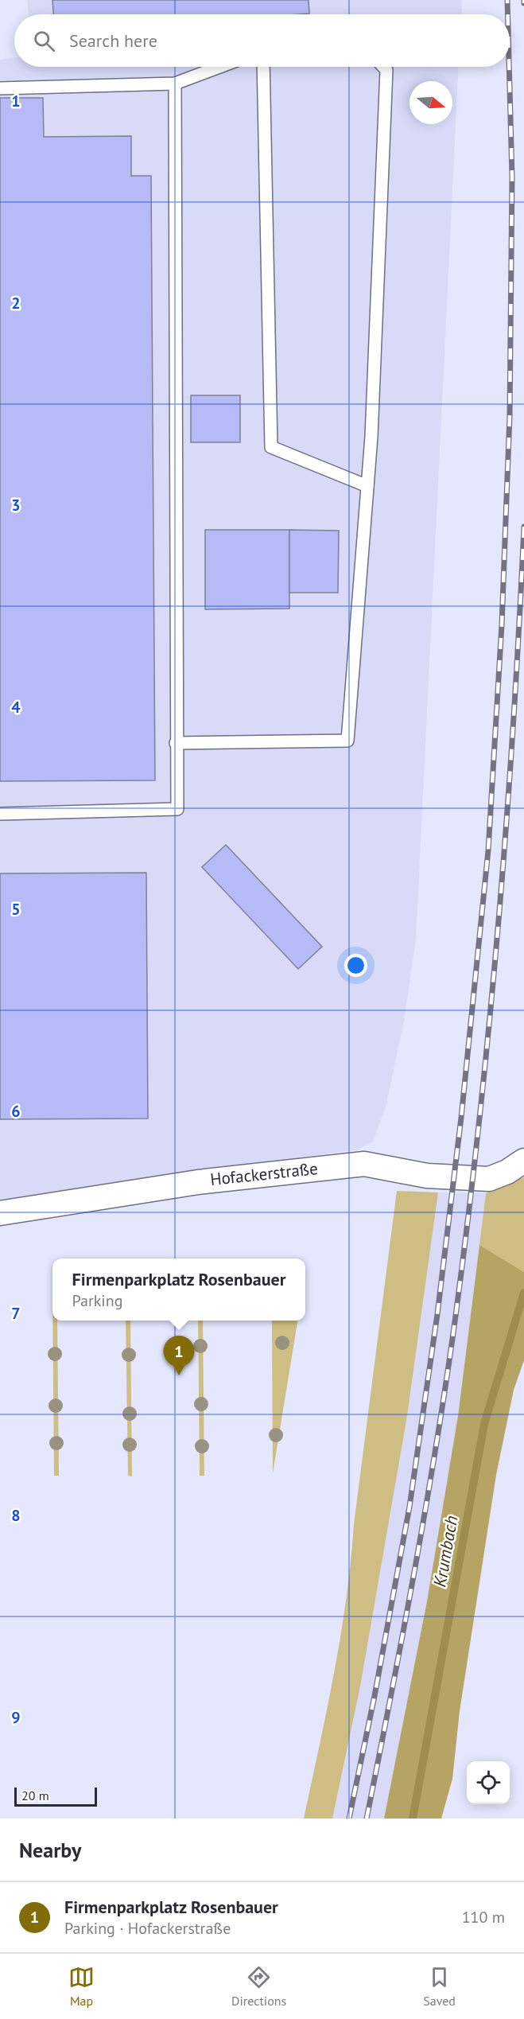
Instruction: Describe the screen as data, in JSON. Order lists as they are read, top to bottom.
{
  "streets": {
    "street": ["Hofackerstraße"]
  },
  "water": ["Krumbach"],
  "scale_bar": "20 m",
  "north": "right",
  "page": {
    "search": "Search here",
    "popup": ["Firmenparkplatz Rosenbauer", "Parking"],
    "pins": "1",
    "scale": "20 m",
    "heading": "Nearby",
    "list": [
      {
        "mark": "1",
        "name": "Firmenparkplatz Rosenbauer",
        "note": "Parking · Hofackerstraße",
        "value": "110 m"
      }
    ],
    "nav": ["Map", "Directions", "Saved"]
  },
  "grid": {
    "rows": [
      "1",
      "2",
      "3",
      "4",
      "5",
      "6",
      "7",
      "8",
      "9"
    ]
  }
}
